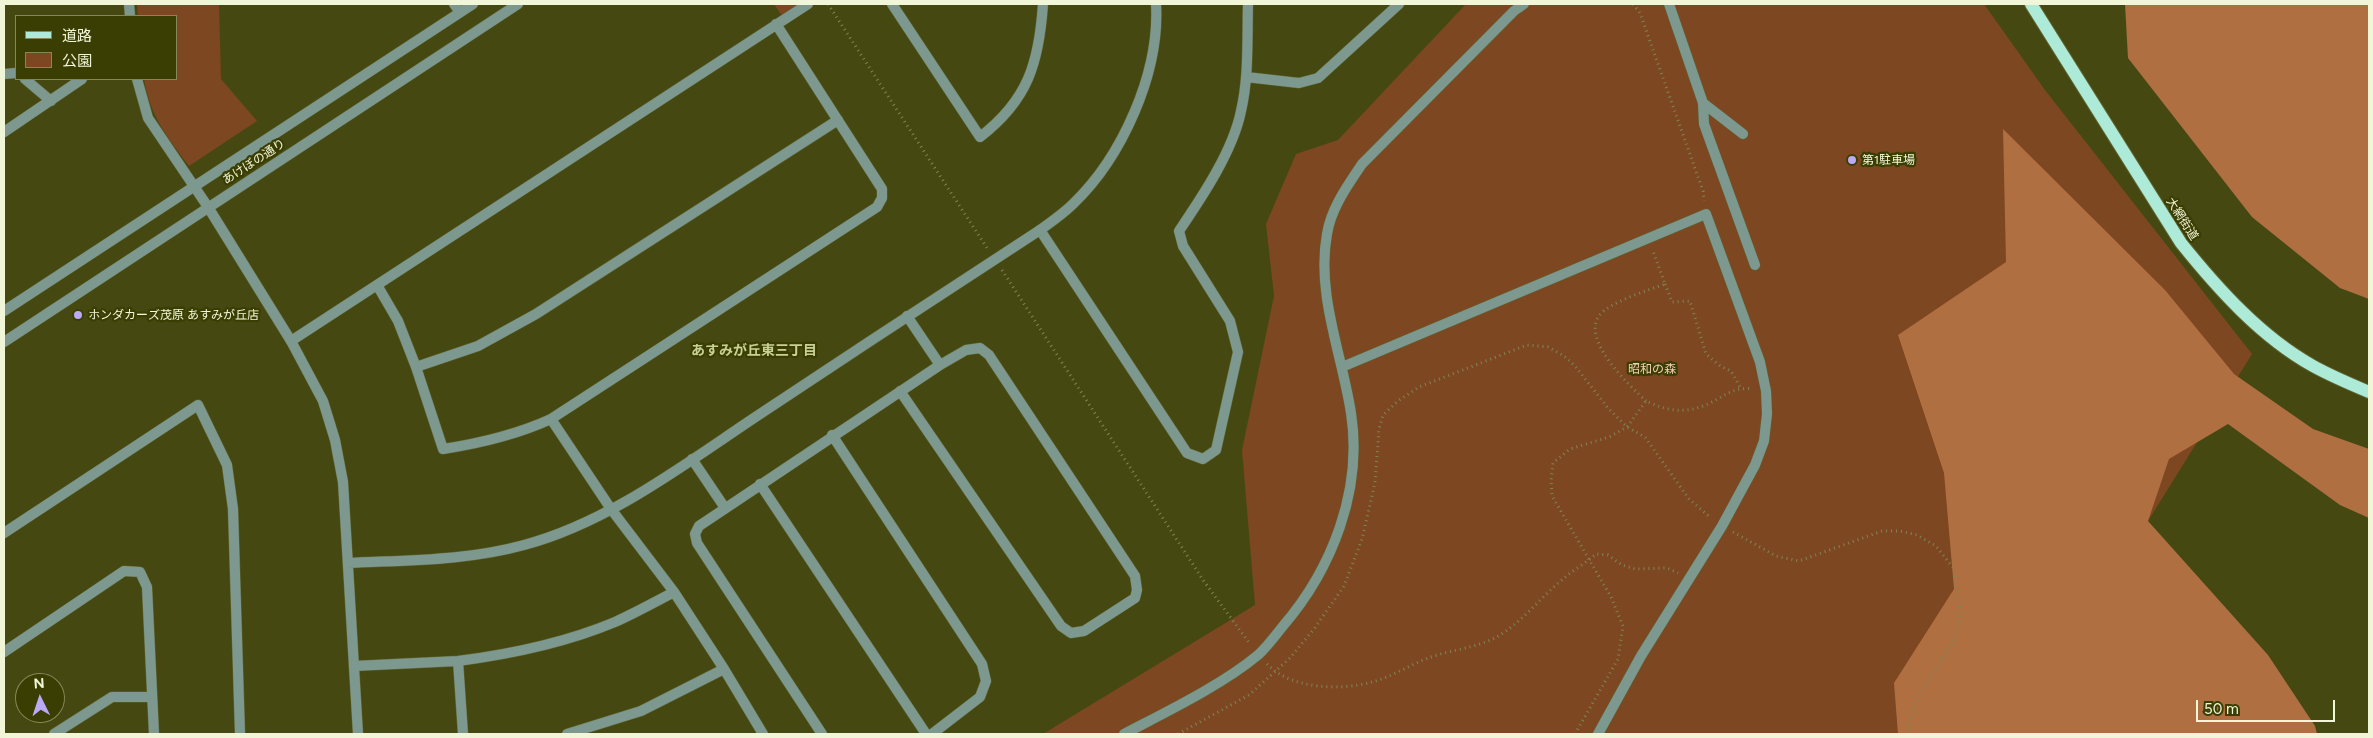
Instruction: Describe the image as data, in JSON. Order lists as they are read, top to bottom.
{
  "streets": {
    "main road": ["大網街道"],
    "street": ["あけぼの通り"]
  },
  "districts": ["あすみが丘東三丁目"],
  "parks": ["昭和の森"],
  "places": ["第1駐車場", "ホンダカーズ茂原 あすみが丘店"],
  "legend": ["道路", "公園"],
  "scale_bar": "50 m",
  "north": "top"
}
